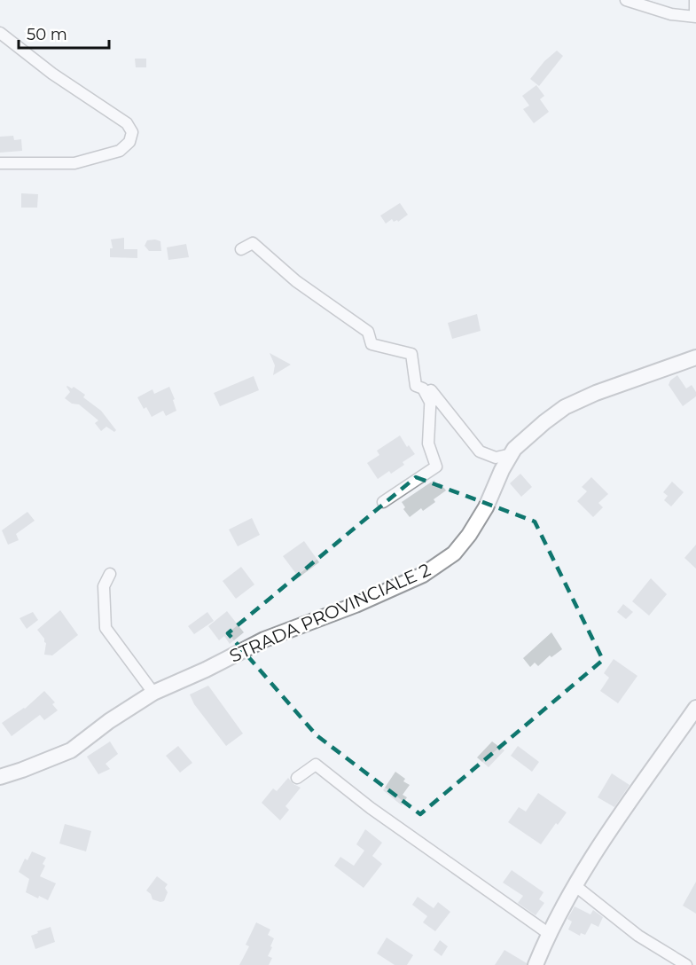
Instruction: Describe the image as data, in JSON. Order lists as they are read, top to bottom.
{
  "streets": {
    "street": ["STRADA PROVINCIALE 2"]
  },
  "scale_bar": "50 m"
}
